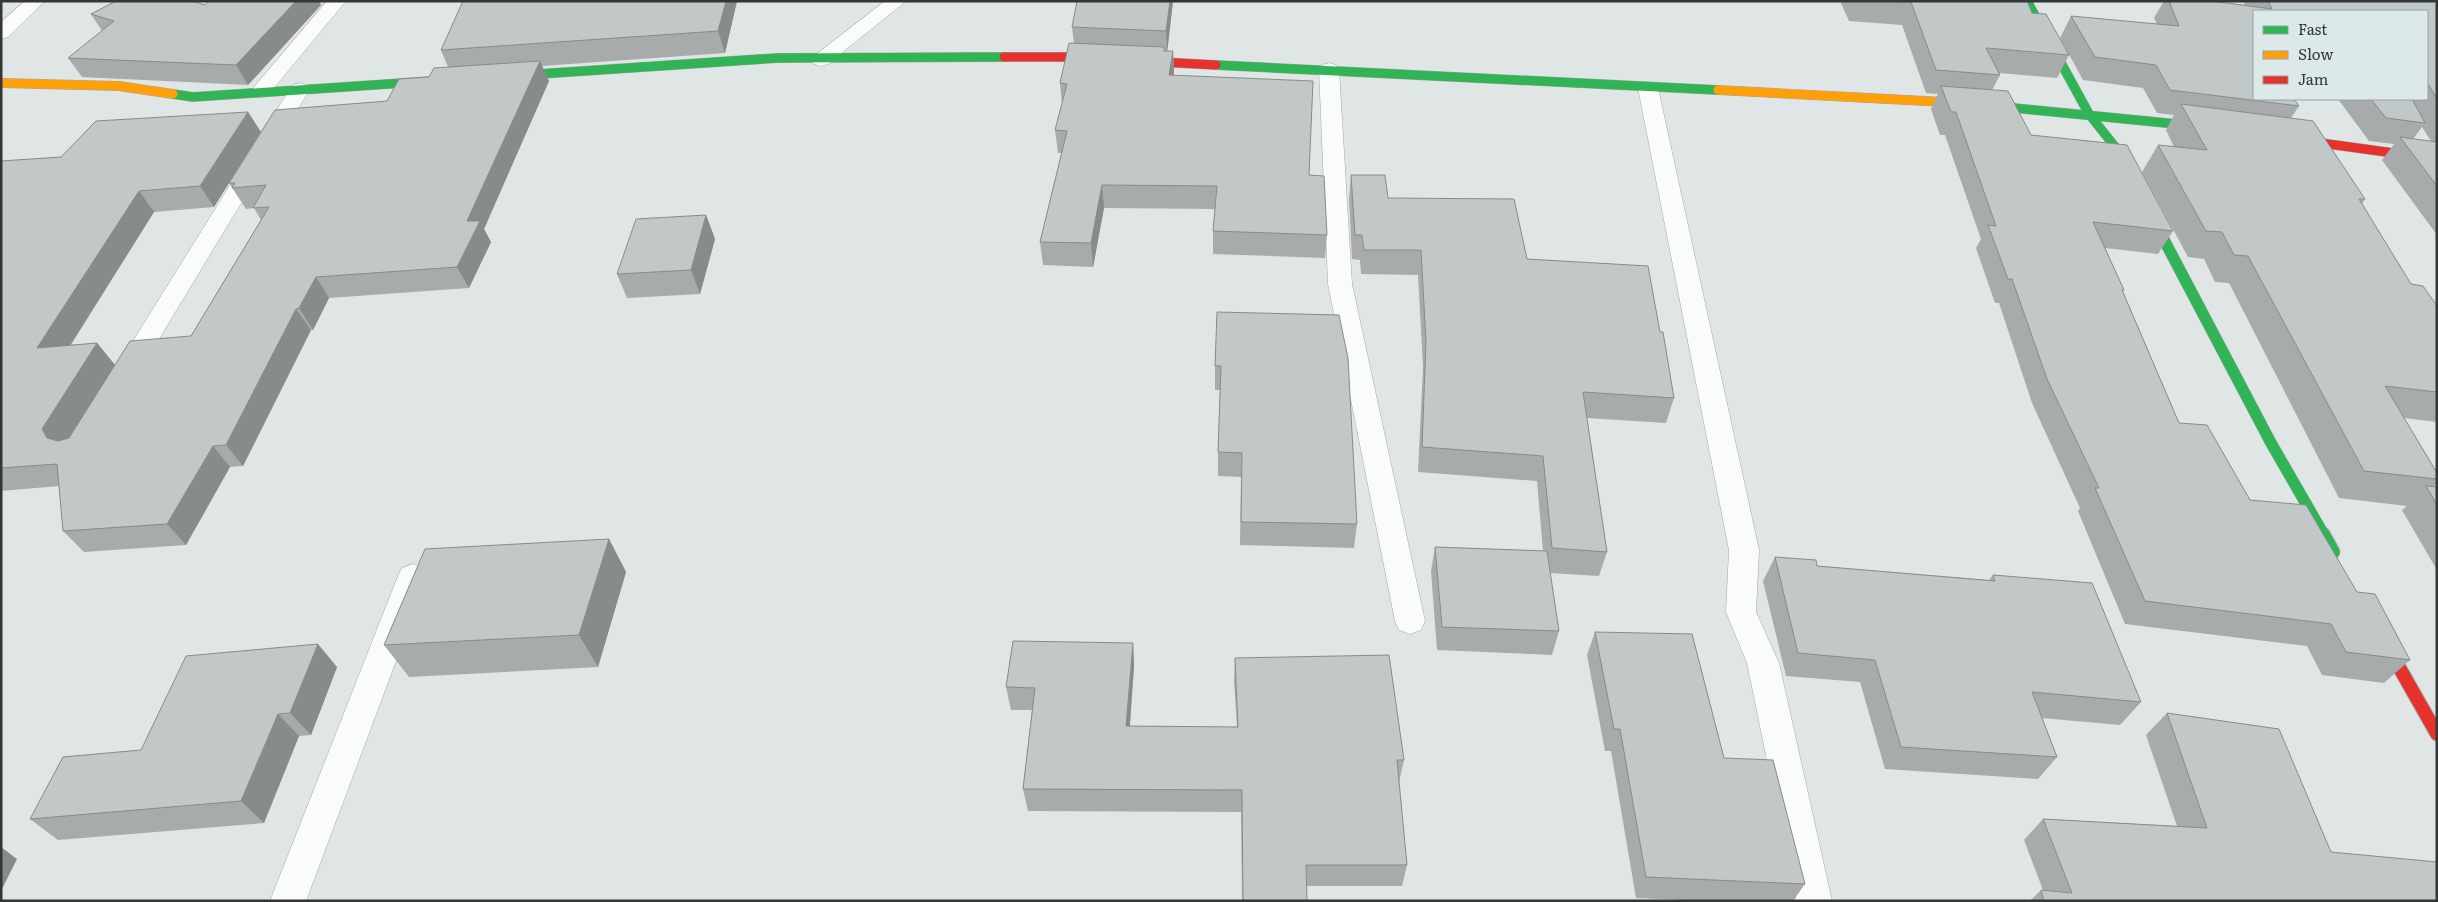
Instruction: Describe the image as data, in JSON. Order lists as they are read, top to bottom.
{
  "legend": ["Fast", "Slow", "Jam"]
}
